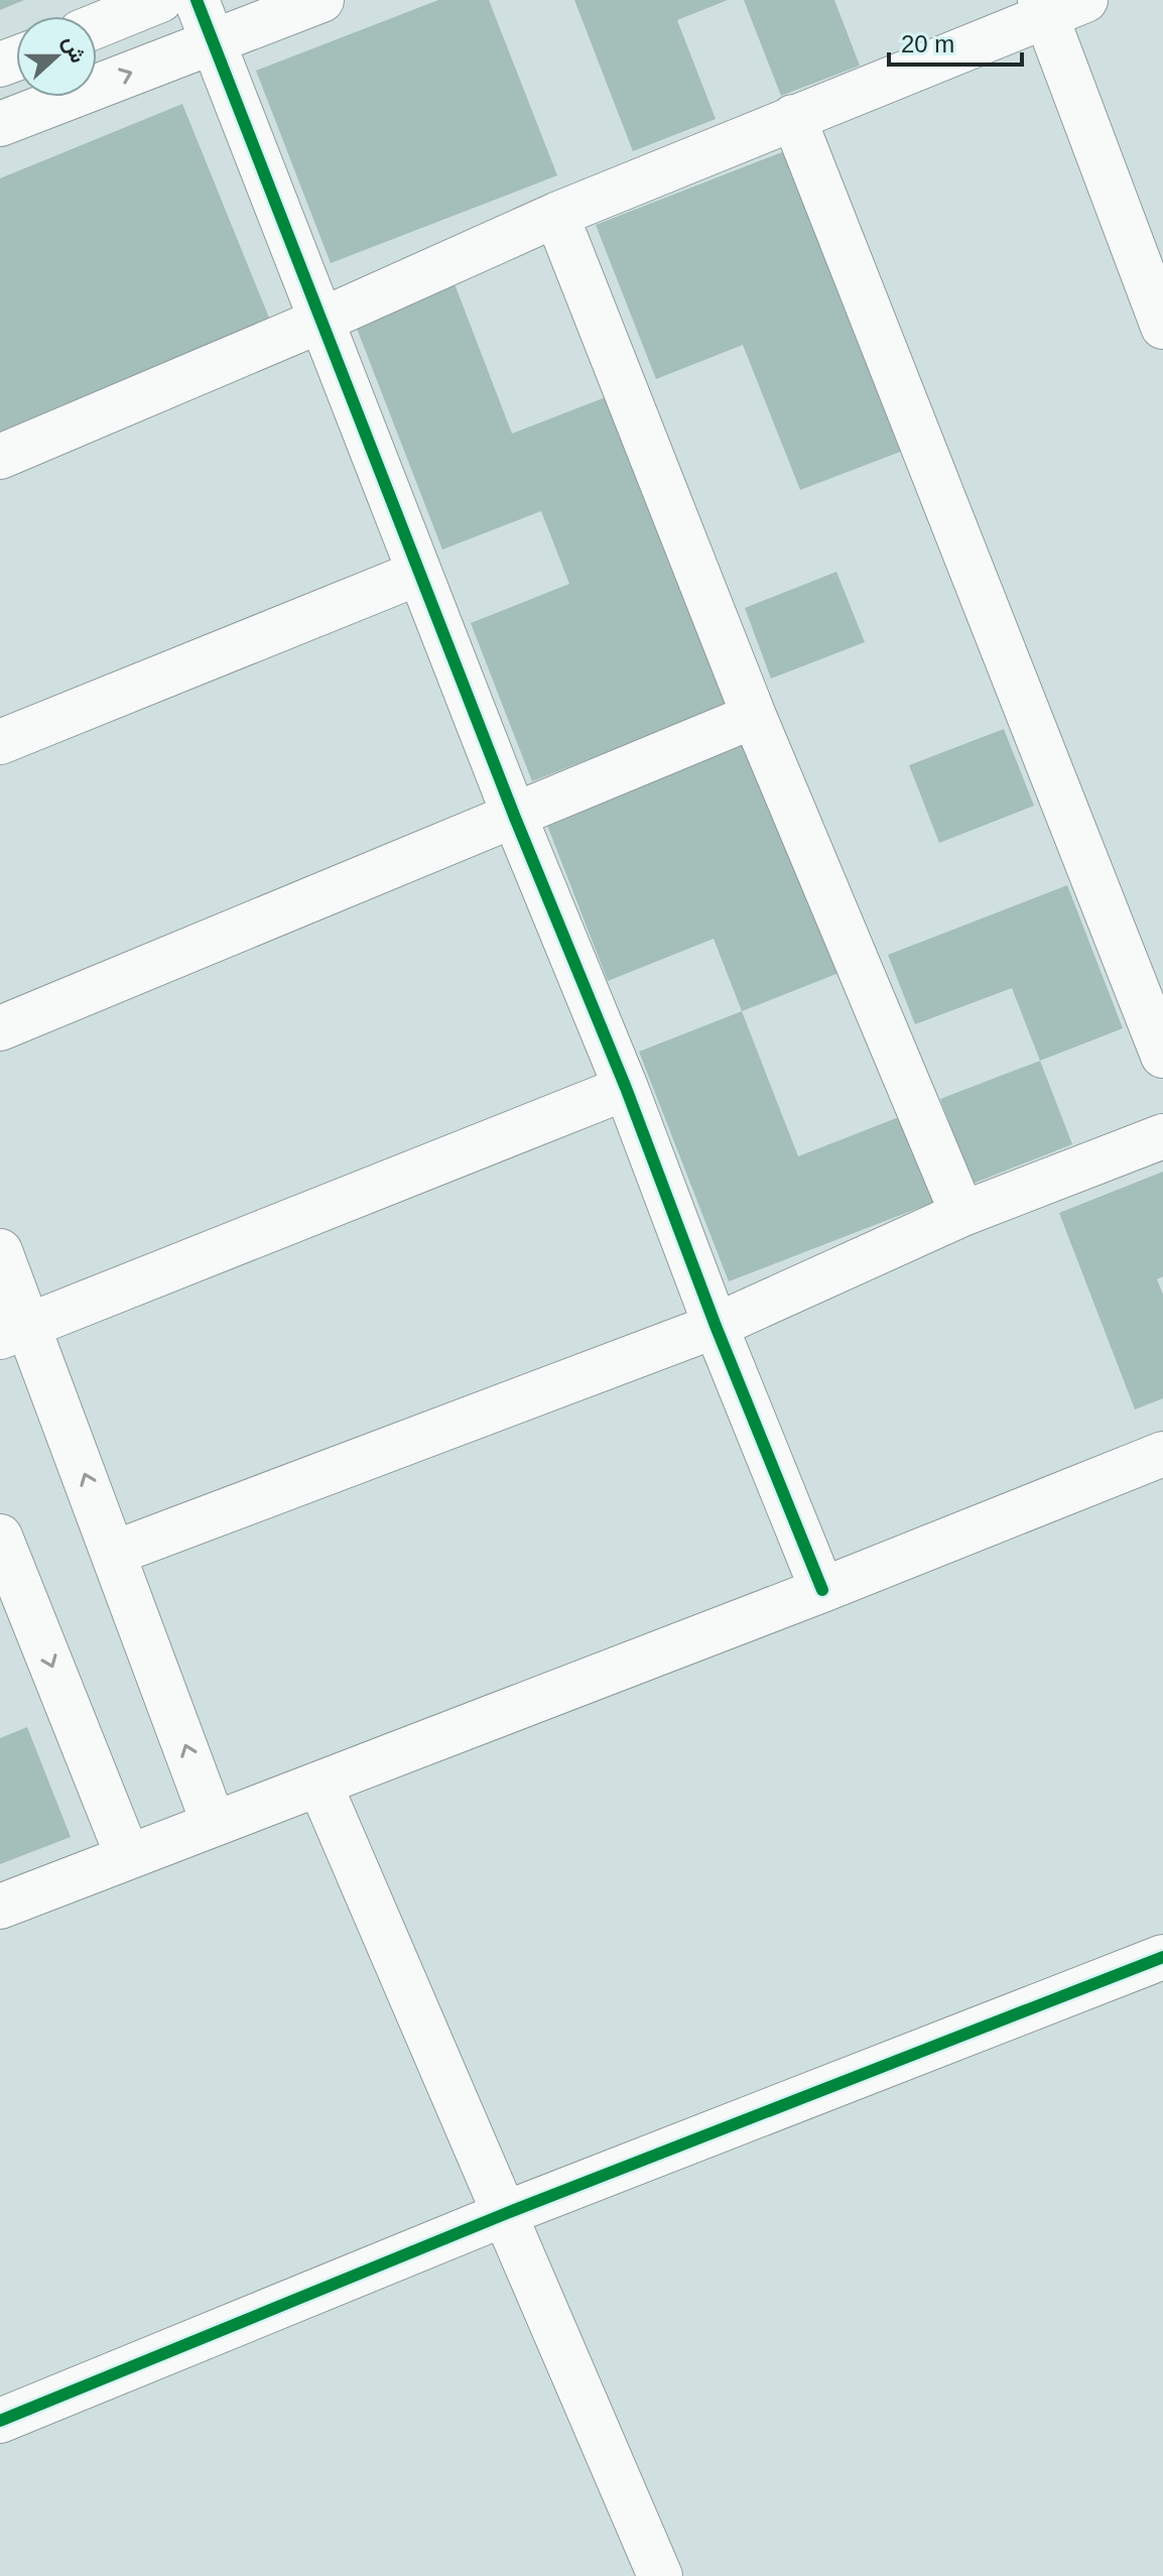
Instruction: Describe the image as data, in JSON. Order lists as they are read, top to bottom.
{
  "scale_bar": "20 m",
  "north": "right"
}
